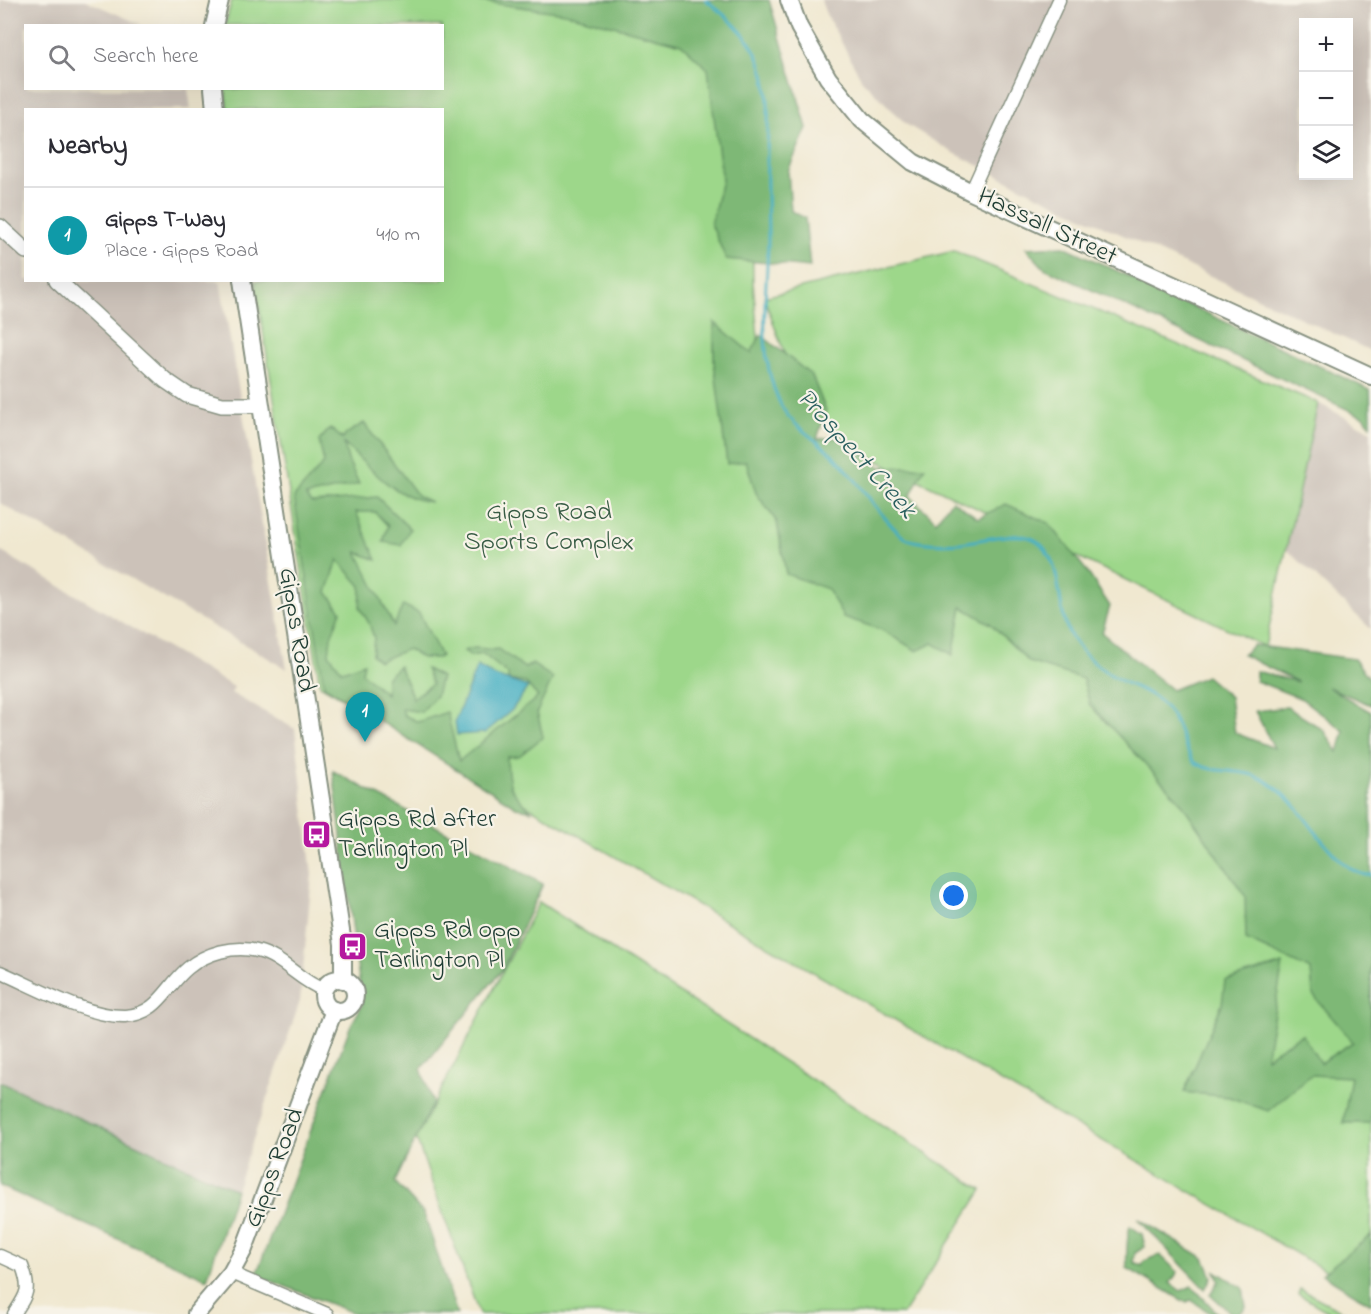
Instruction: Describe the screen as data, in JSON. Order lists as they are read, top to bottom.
{
  "streets": {
    "main road": ["Hassall Street", "Gipps Road"]
  },
  "water": ["Prospect Creek"],
  "parks": ["Gipps Road Sports Complex"],
  "places": {
    "bus stop": ["Gipps Rd after Tarlington Pl", "Gipps Rd opp Tarlington Pl"]
  },
  "page": {
    "map_buttons": ["+", "−"],
    "search": "Search here",
    "heading": "Nearby",
    "list": [
      {
        "mark": "1",
        "name": "Gipps T-Way",
        "note": "Place · Gipps Road",
        "value": "410 m"
      }
    ],
    "pins": "1"
  }
}
